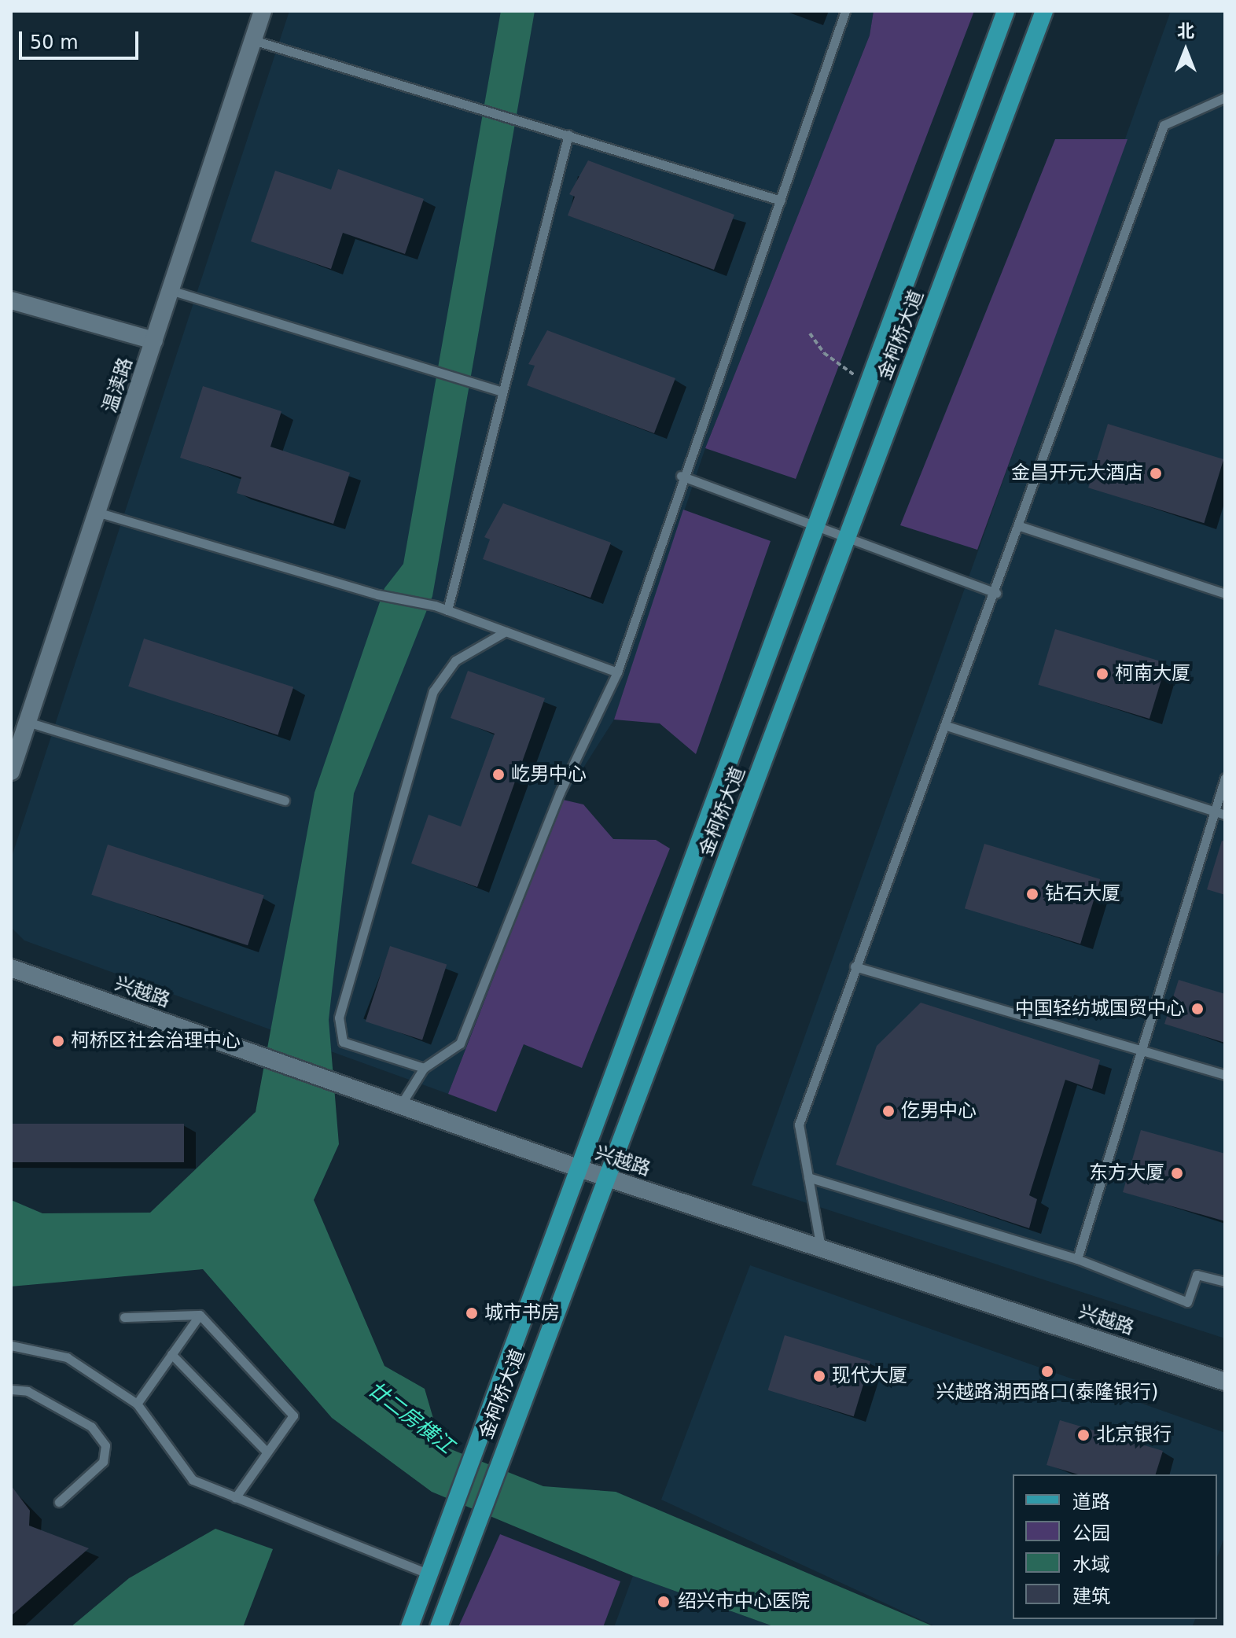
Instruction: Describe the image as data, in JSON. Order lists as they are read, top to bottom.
{
  "streets": {
    "main road": ["金柯桥大道"],
    "street": ["温渎路", "兴越路"]
  },
  "crossings": [
    ["金柯桥大道", "兴越路"]
  ],
  "water": ["廿二房横江"],
  "places": [
    "金昌开元大酒店",
    "柯南大厦",
    "屹男中心",
    "钻石大厦",
    "中国轻纺城国贸中心",
    "柯桥区社会治理中心",
    "仡男中心",
    "东方大厦",
    "城市书房",
    "兴越路湖西路口(泰隆银行)",
    "现代大厦",
    "北京银行",
    "绍兴市中心医院"
  ],
  "legend": [
    "道路",
    "公园",
    "水域",
    "建筑"
  ],
  "scale_bar": "50 m",
  "north": "top"
}
